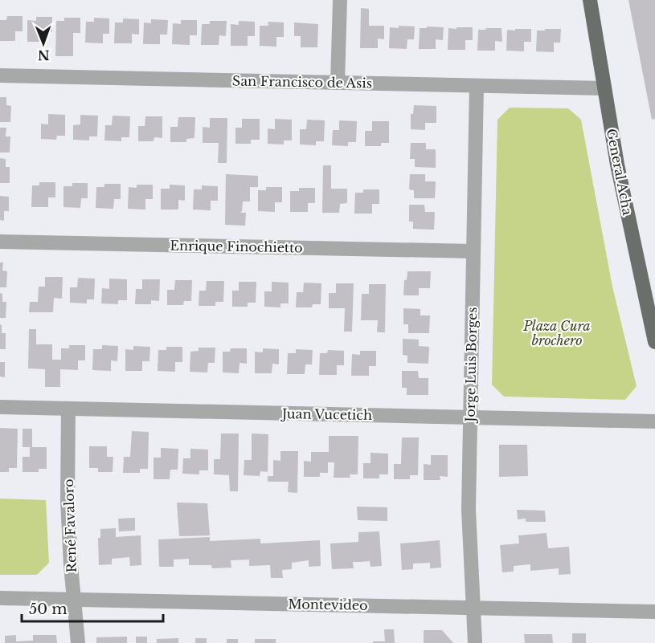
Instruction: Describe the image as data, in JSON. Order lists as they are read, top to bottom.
{
  "streets": {
    "main road": ["General Acha"],
    "street": [
      "San Francisco de Asis",
      "Enrique Finochietto",
      "Jorge Luis Borges",
      "Juan Vucetich",
      "René Favaloro",
      "Montevideo"
    ]
  },
  "crossings": [
    ["San Francisco de Asis", "General Acha"],
    ["San Francisco de Asis", "Jorge Luis Borges"],
    ["Enrique Finochietto", "Jorge Luis Borges"],
    ["Jorge Luis Borges", "Juan Vucetich"],
    ["Jorge Luis Borges", "Montevideo"],
    ["Juan Vucetich", "René Favaloro"],
    ["René Favaloro", "Montevideo"]
  ],
  "parks": ["Plaza Cura brochero"],
  "scale_bar": "50 m",
  "north": "bottom"
}
